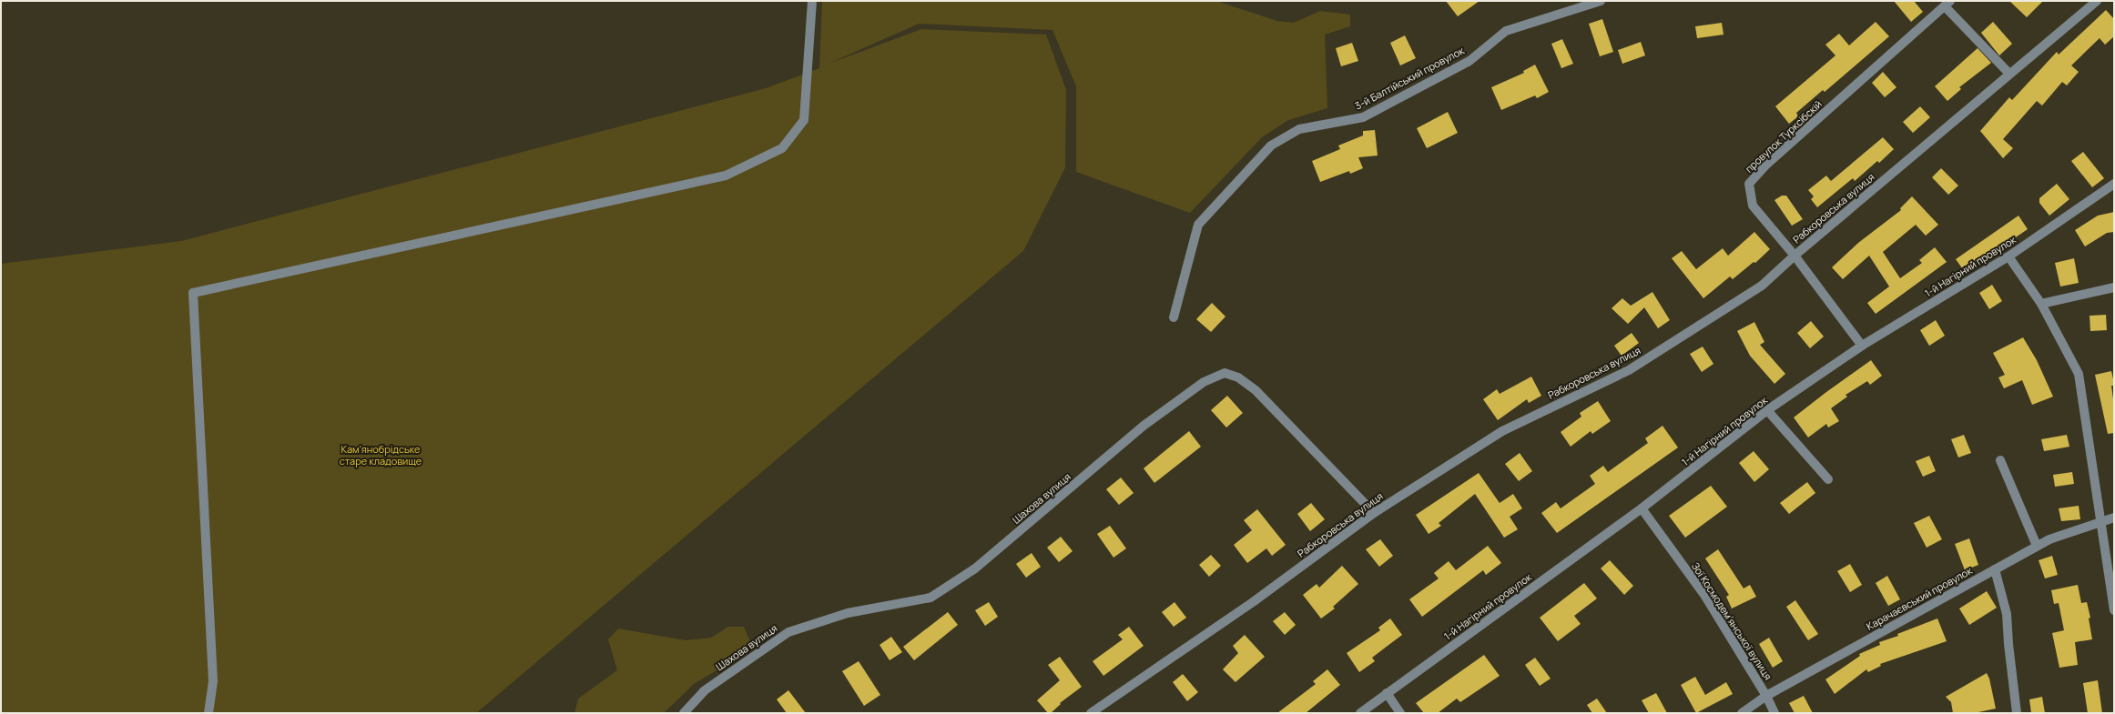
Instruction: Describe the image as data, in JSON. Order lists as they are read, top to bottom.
{
  "streets": {
    "street": [
      "3-й Балтійський провулок",
      "провулок Турксібскій",
      "Рабкоровська вулиця",
      "1-й Нагірний провулок",
      "Шахова вулиця",
      "Карачаєвський провулок",
      "Зої Космодем’янської вулиця"
    ]
  },
  "crossings": [
    ["провулок Турксібскій", "Рабкоровська вулиця"],
    ["провулок Турксібскій", "1-й Нагірний провулок"],
    ["Рабкоровська вулиця", "Шахова вулиця"],
    ["1-й Нагірний провулок", "Зої Космодем’янської вулиця"],
    ["Карачаєвський провулок", "Зої Космодем’янської вулиця"]
  ],
  "parks": ["Кам'янобрідське старе кладовище"]
}
